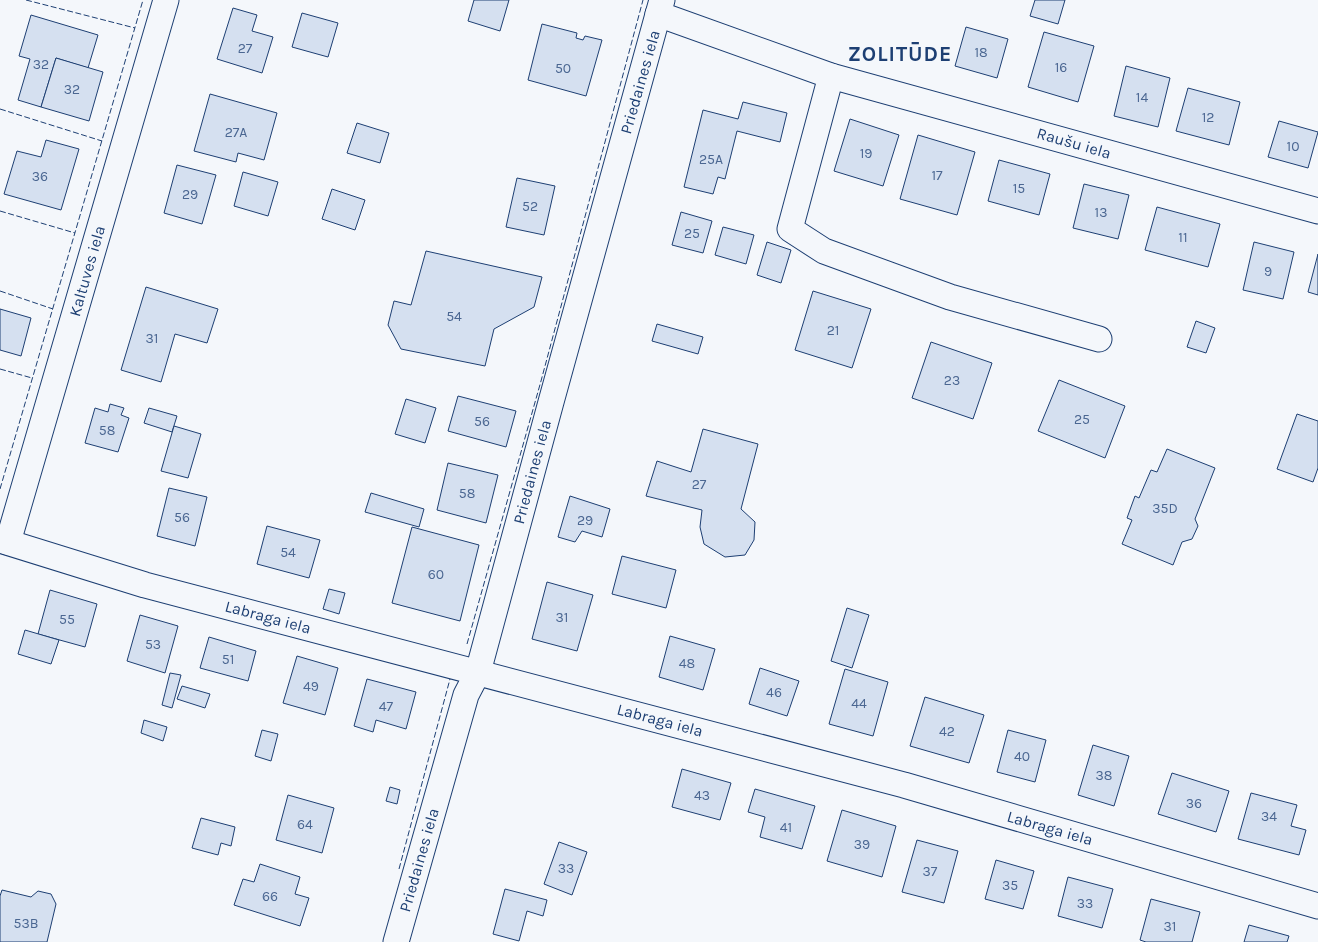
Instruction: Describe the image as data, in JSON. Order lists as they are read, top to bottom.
{
  "streets": {
    "street": [
      "Priedaines iela",
      "Raušu iela",
      "Kaltuves iela",
      "Labraga iela"
    ]
  },
  "crossings": [
    ["Priedaines iela", "Raušu iela"],
    ["Priedaines iela", "Labraga iela"],
    ["Kaltuves iela", "Labraga iela"]
  ],
  "districts": ["ZOLITŪDE"],
  "house_numbers": [
    "27",
    "18",
    "32",
    "16",
    "50",
    "32",
    "14",
    "12",
    "27A",
    "10",
    "19",
    "25A",
    "17",
    "36",
    "15",
    "29",
    "52",
    "13",
    "25",
    "11",
    "9",
    "54",
    "21",
    "31",
    "23",
    "25",
    "56",
    "58",
    "27",
    "58",
    "35D",
    "56",
    "29",
    "54",
    "60",
    "31",
    "55",
    "53",
    "51",
    "48",
    "49",
    "46",
    "44",
    "47",
    "42",
    "40",
    "38",
    "43",
    "36",
    "34",
    "64",
    "41",
    "39",
    "33",
    "37",
    "35",
    "66",
    "33",
    "53B",
    "31"
  ]
}
